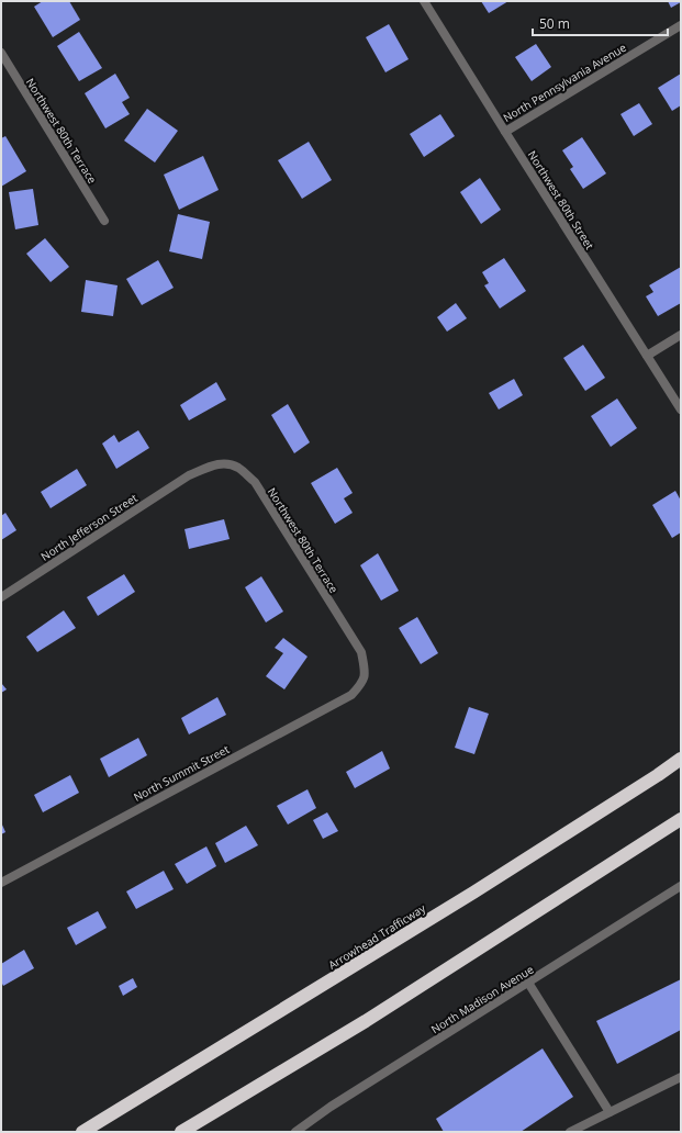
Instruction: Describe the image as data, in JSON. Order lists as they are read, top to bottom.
{
  "streets": {
    "highway": ["Arrowhead Trafficway"],
    "street": [
      "North Pennsylvania Avenue",
      "Northwest 80th Terrace",
      "Northwest 80th Street",
      "North Jefferson Street",
      "North Summit Street",
      "North Madison Avenue"
    ]
  },
  "crossings": [
    ["North Pennsylvania Avenue", "Northwest 80th Street"],
    ["Northwest 80th Terrace", "North Jefferson Street"],
    ["Northwest 80th Terrace", "North Summit Street"]
  ],
  "scale_bar": "50 m"
}
